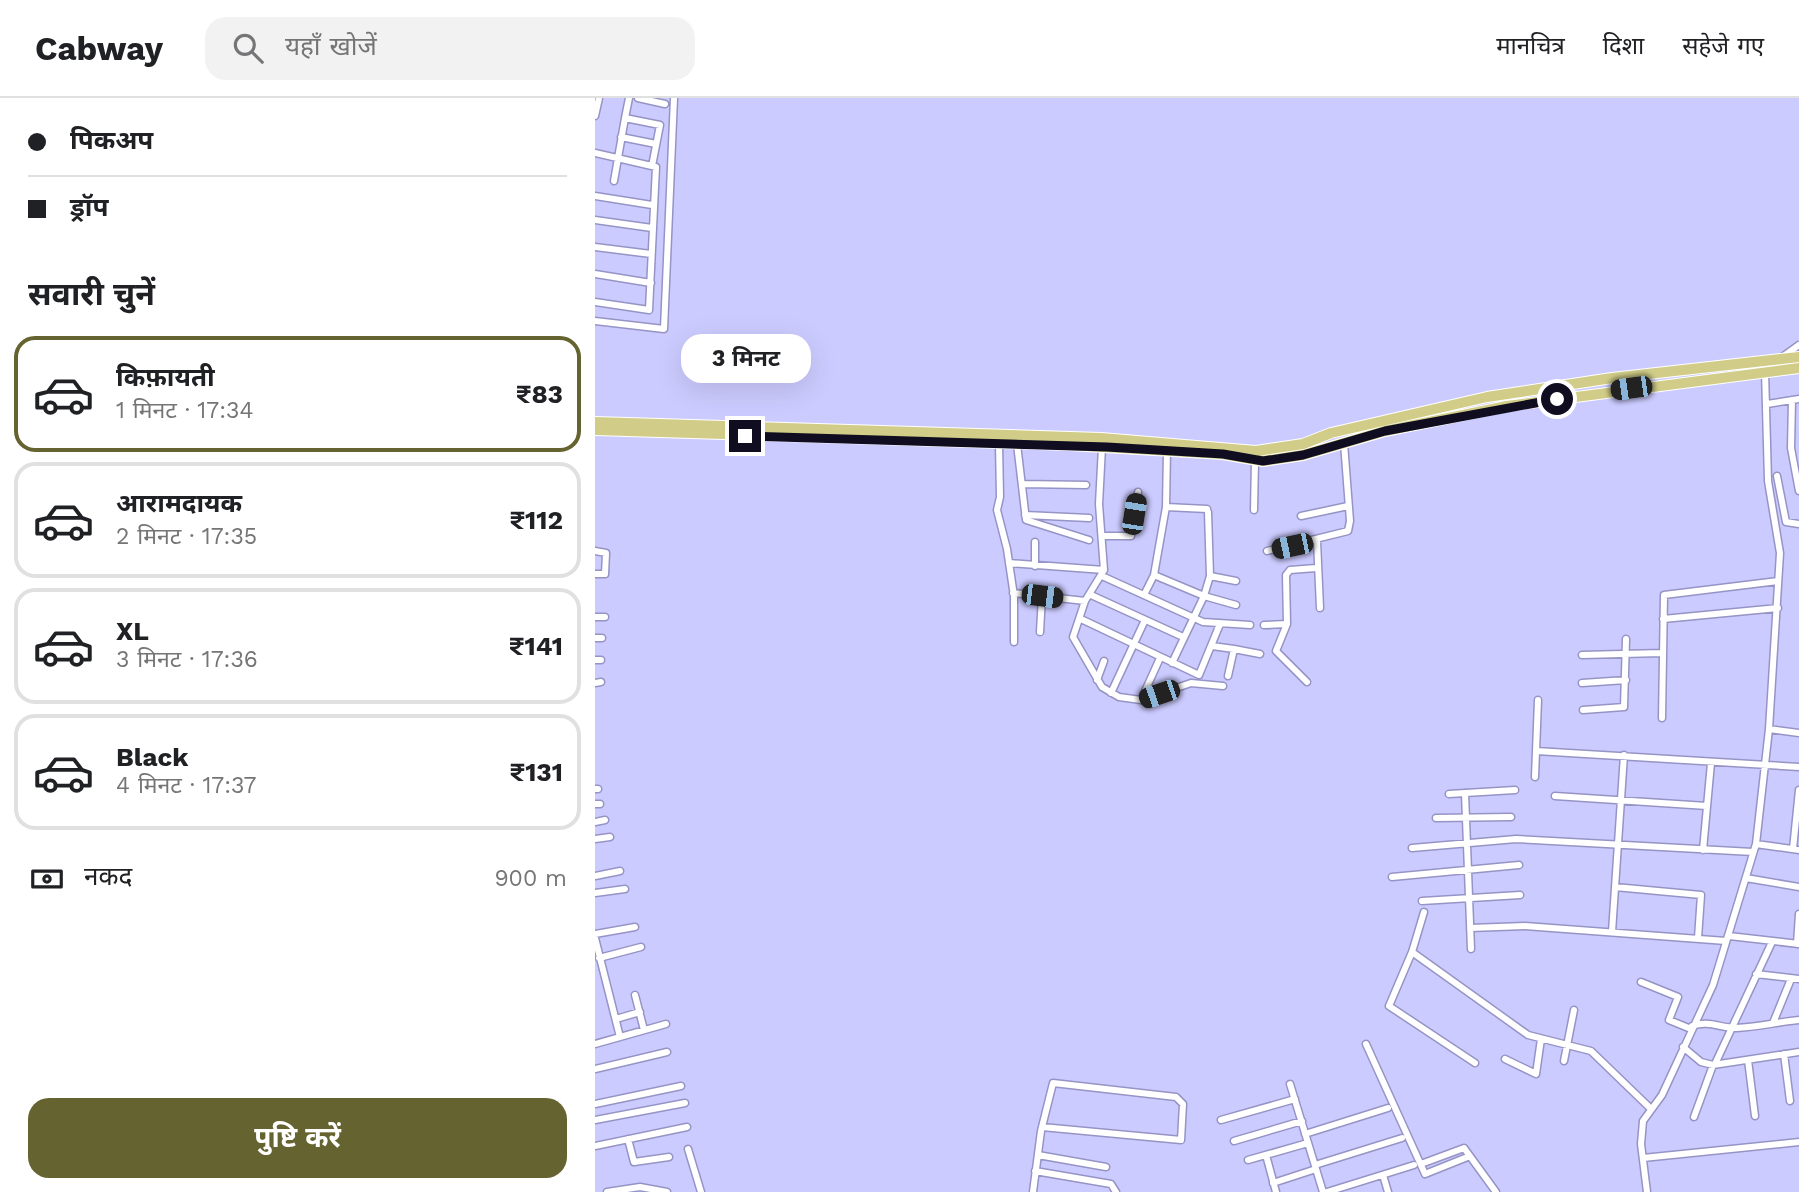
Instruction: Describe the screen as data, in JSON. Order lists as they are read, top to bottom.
{
  "page": {
    "header": "Cabway",
    "search": "यहाँ खोजें",
    "nav": ["मानचित्र", "दिशा", "सहेजे गए"],
    "banner": ["पिकअप", "ड्रॉप"],
    "heading": "सवारी चुनें",
    "bubble": "3 मिनट",
    "list": [
      {
        "name": "किफ़ायती",
        "note": "1 मिनट · 17:34",
        "value": "₹83"
      },
      {
        "name": "आरामदायक",
        "note": "2 मिनट · 17:35",
        "value": "₹112"
      },
      {
        "name": "XL",
        "note": "3 मिनट · 17:36",
        "value": "₹141"
      },
      {
        "name": "Black",
        "note": "4 मिनट · 17:37",
        "value": "₹131"
      }
    ],
    "pay": ["नकद", "900 m"],
    "buttons": "पुष्टि करें"
  }
}
